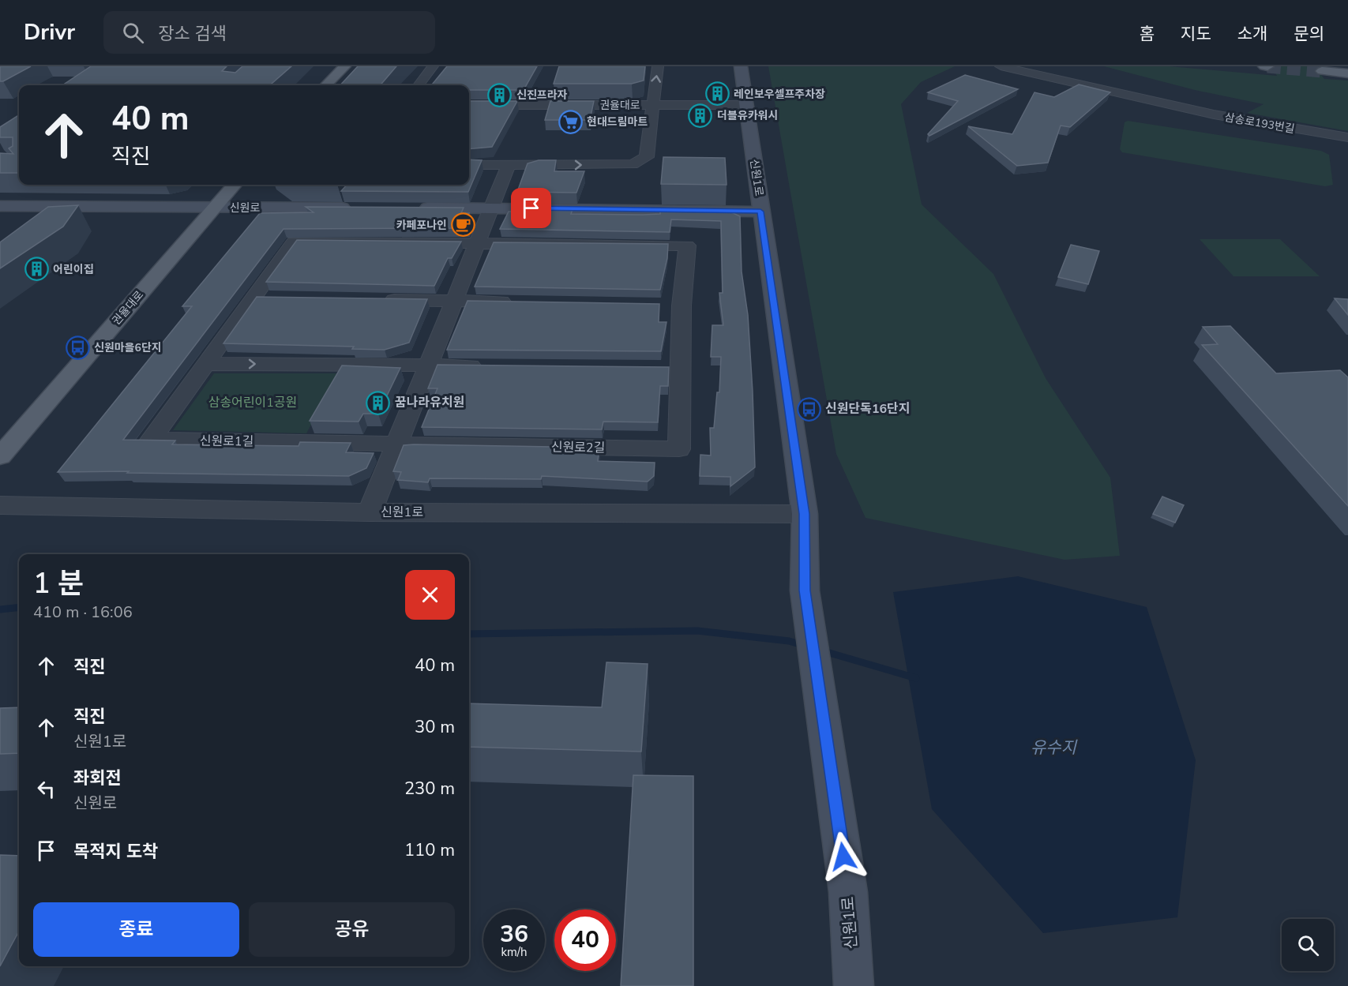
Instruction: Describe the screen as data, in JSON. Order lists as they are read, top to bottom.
{
  "streets": {
    "main road": ["권율대로"],
    "street": [
      "삼송로193번길",
      "신원1로",
      "신원로",
      "신원로1길",
      "신원로2길"
    ]
  },
  "crossings": [
    ["권율대로", "신원1로"],
    ["권율대로", "신원로"],
    ["신원로1길", "신원로2길"]
  ],
  "water": ["유수지"],
  "parks": ["삼송어린이1공원"],
  "places": {
    "building": [
      "레인보우셀프주차장",
      "신진프라자",
      "더블유카워시",
      "어린이집",
      "꿈나라유치원"
    ],
    "supermarket": ["현대드림마트"],
    "cafe": ["카페포나인"],
    "bus stop": ["신원마을6단지", "신원단독16단지"]
  },
  "page": {
    "header": "Drivr",
    "search": "장소 검색",
    "nav": [
      "홈",
      "지도",
      "소개",
      "문의"
    ],
    "turn": ["40 m", "직진"],
    "heading": ["1 분", "410 m · 16:06"],
    "list": [
      {
        "name": "직진",
        "value": "40 m"
      },
      {
        "name": "직진",
        "note": "신원1로",
        "value": "30 m"
      },
      {
        "name": "좌회전",
        "note": "신원로",
        "value": "230 m"
      },
      {
        "name": "목적지 도착",
        "value": "110 m"
      }
    ],
    "buttons": ["종료", "공유"],
    "speed": "36 km/h",
    "limit": "40"
  }
}
